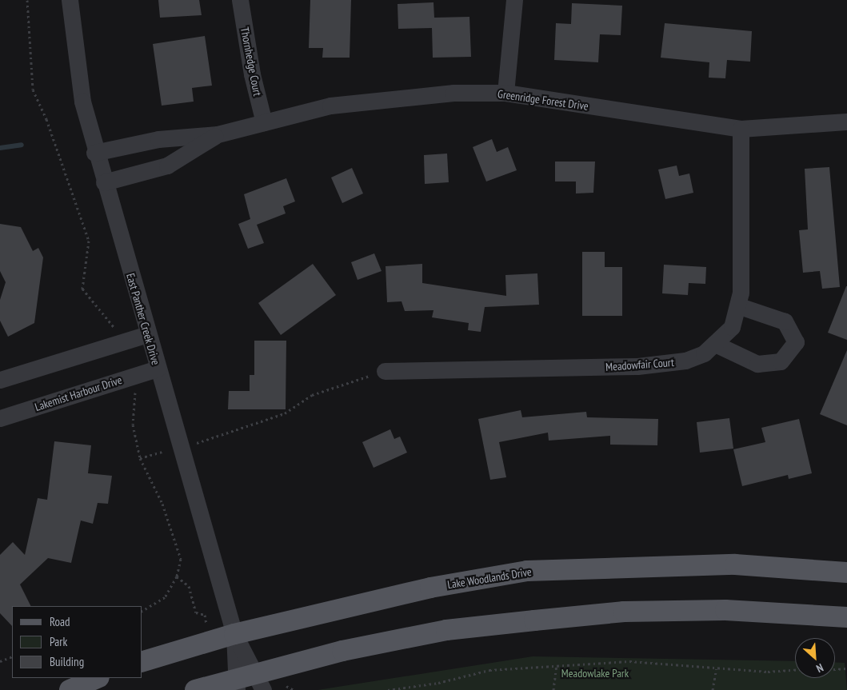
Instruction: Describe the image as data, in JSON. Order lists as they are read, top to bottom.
{
  "streets": {
    "main road": ["Lake Woodlands Drive"],
    "street": [
      "Thornhedge Court",
      "Greenridge Forest Drive",
      "East Panther Creek Drive",
      "Meadowfair Court",
      "Lakemist Harbour Drive"
    ]
  },
  "crossings": [
    ["Thornhedge Court", "Greenridge Forest Drive"],
    ["Greenridge Forest Drive", "East Panther Creek Drive"],
    ["Greenridge Forest Drive", "Meadowfair Court"],
    ["East Panther Creek Drive", "Lakemist Harbour Drive"],
    ["East Panther Creek Drive", "Lake Woodlands Drive"]
  ],
  "parks": ["Meadowlake Park"],
  "legend": ["Road", "Park", "Building"],
  "north": "bottom right"
}
